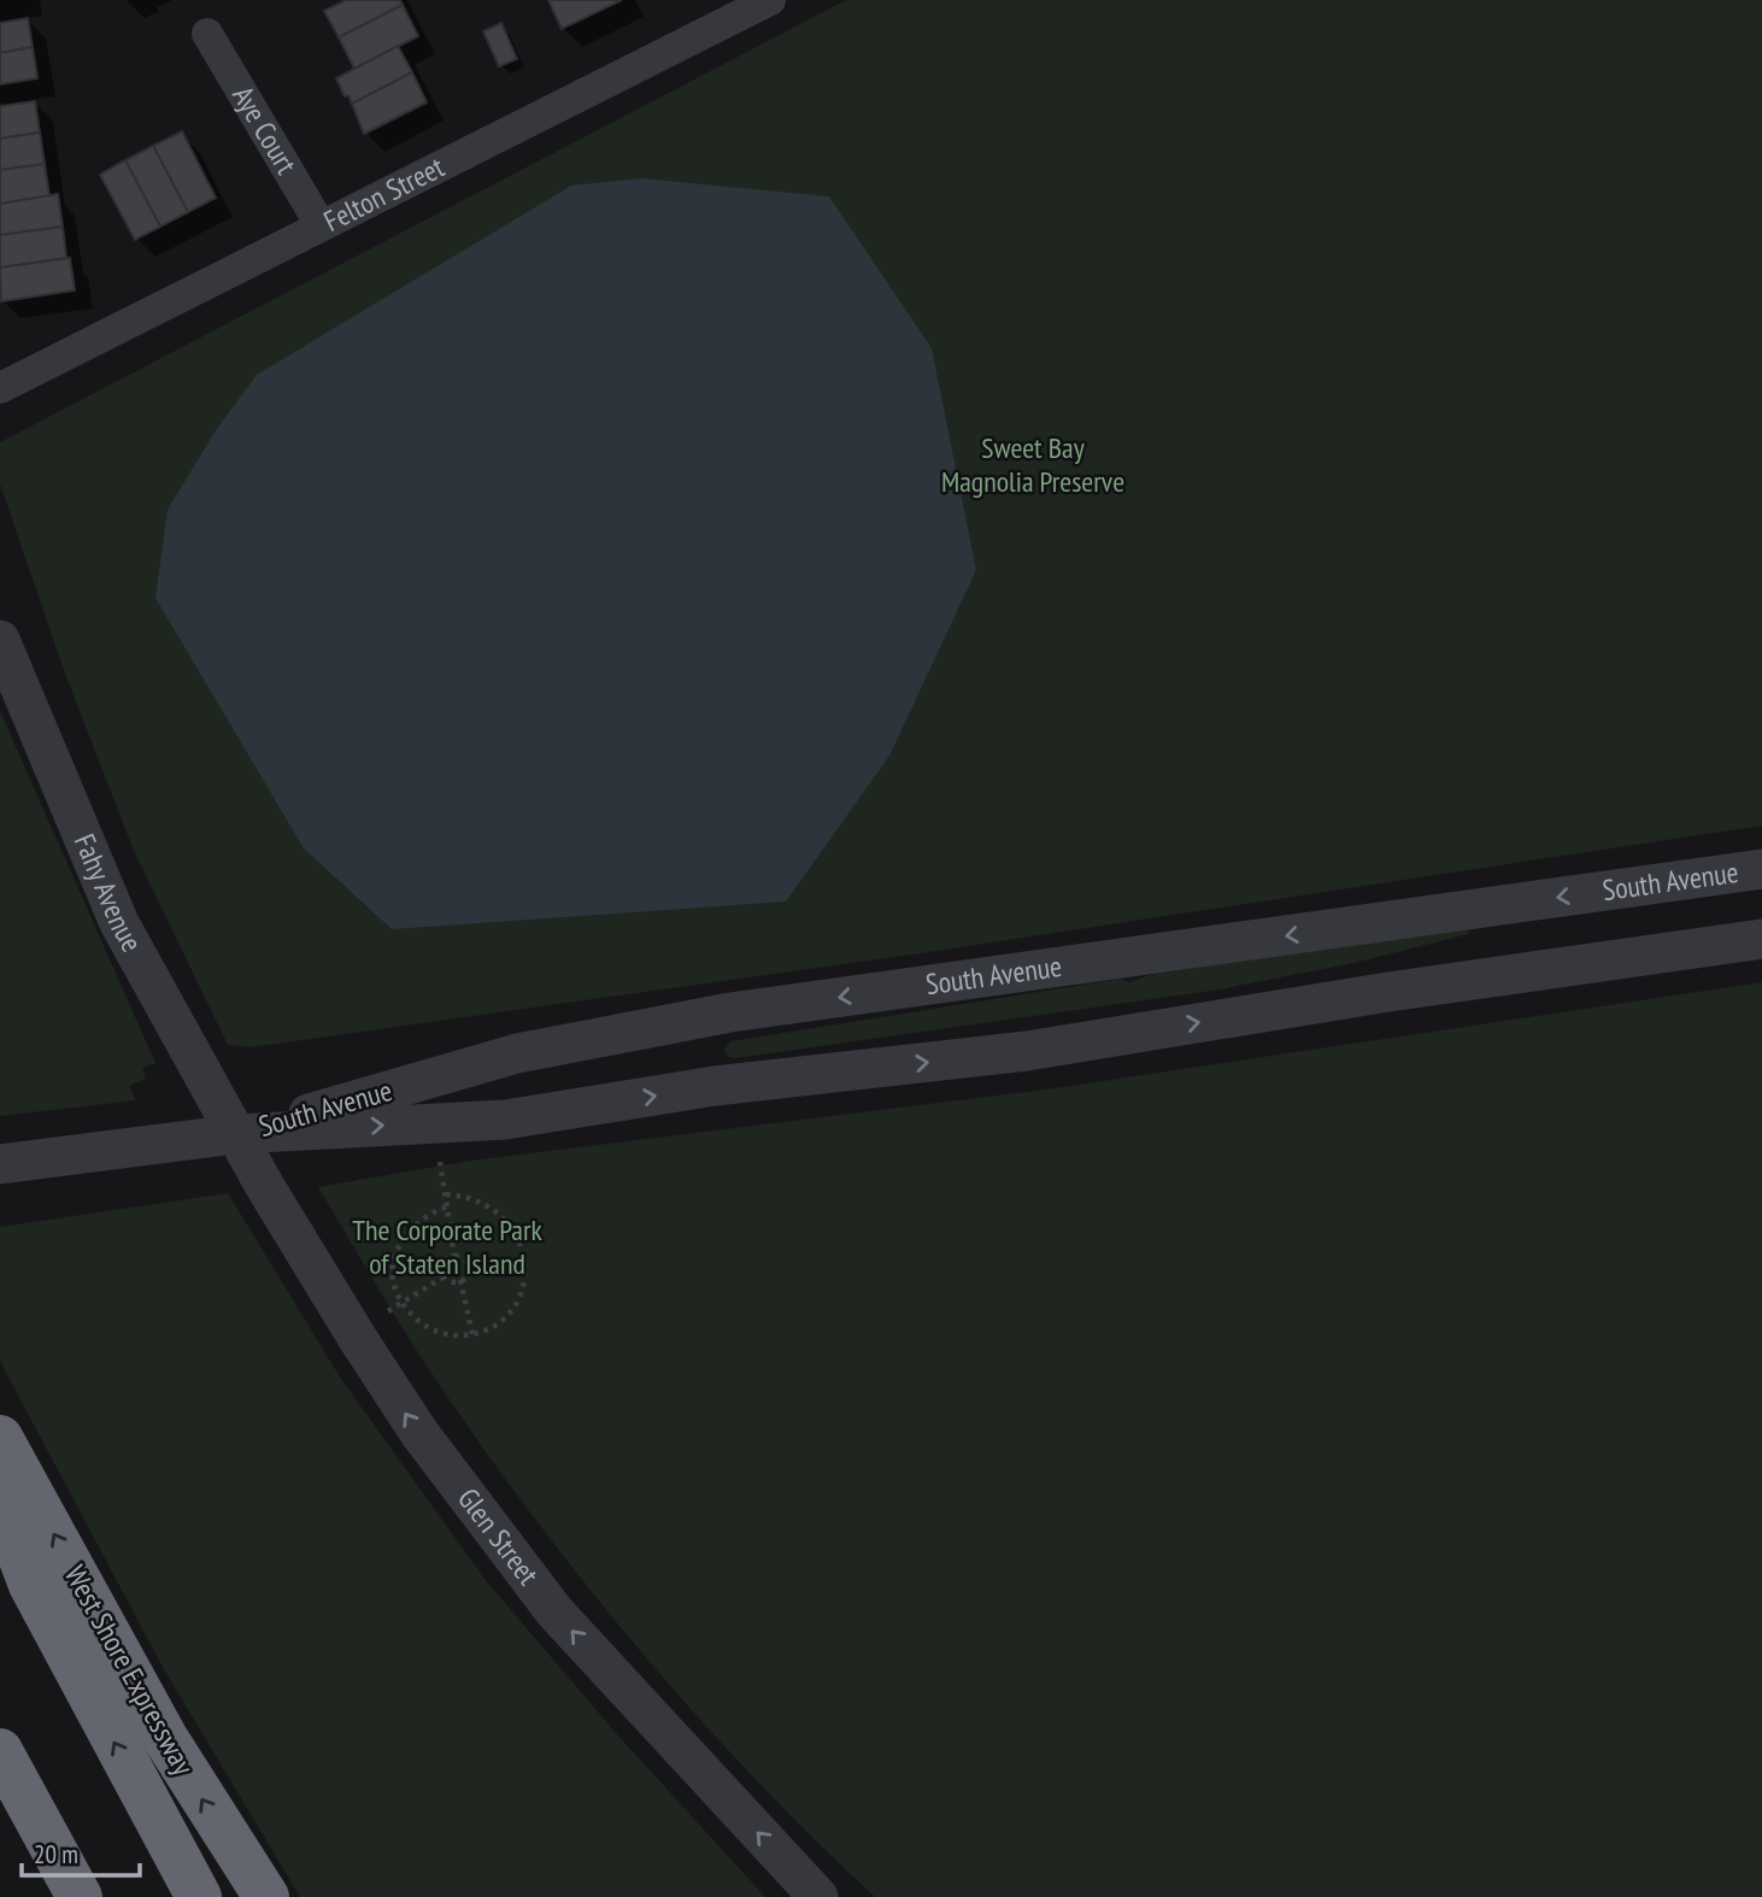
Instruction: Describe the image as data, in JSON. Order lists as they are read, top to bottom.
{
  "streets": {
    "highway": ["West Shore Expressway"],
    "street": [
      "Aye Court",
      "Felton Street",
      "South Avenue",
      "Fahy Avenue",
      "Glen Street"
    ]
  },
  "crossings": [
    ["Aye Court", "Felton Street"],
    ["South Avenue", "Fahy Avenue"],
    ["South Avenue", "Glen Street"],
    ["Fahy Avenue", "Glen Street"]
  ],
  "one_way": ["Glen Street"],
  "parks": ["Sweet Bay Magnolia Preserve", "The Corporate Park of Staten Island"],
  "scale_bar": "20 m"
}
